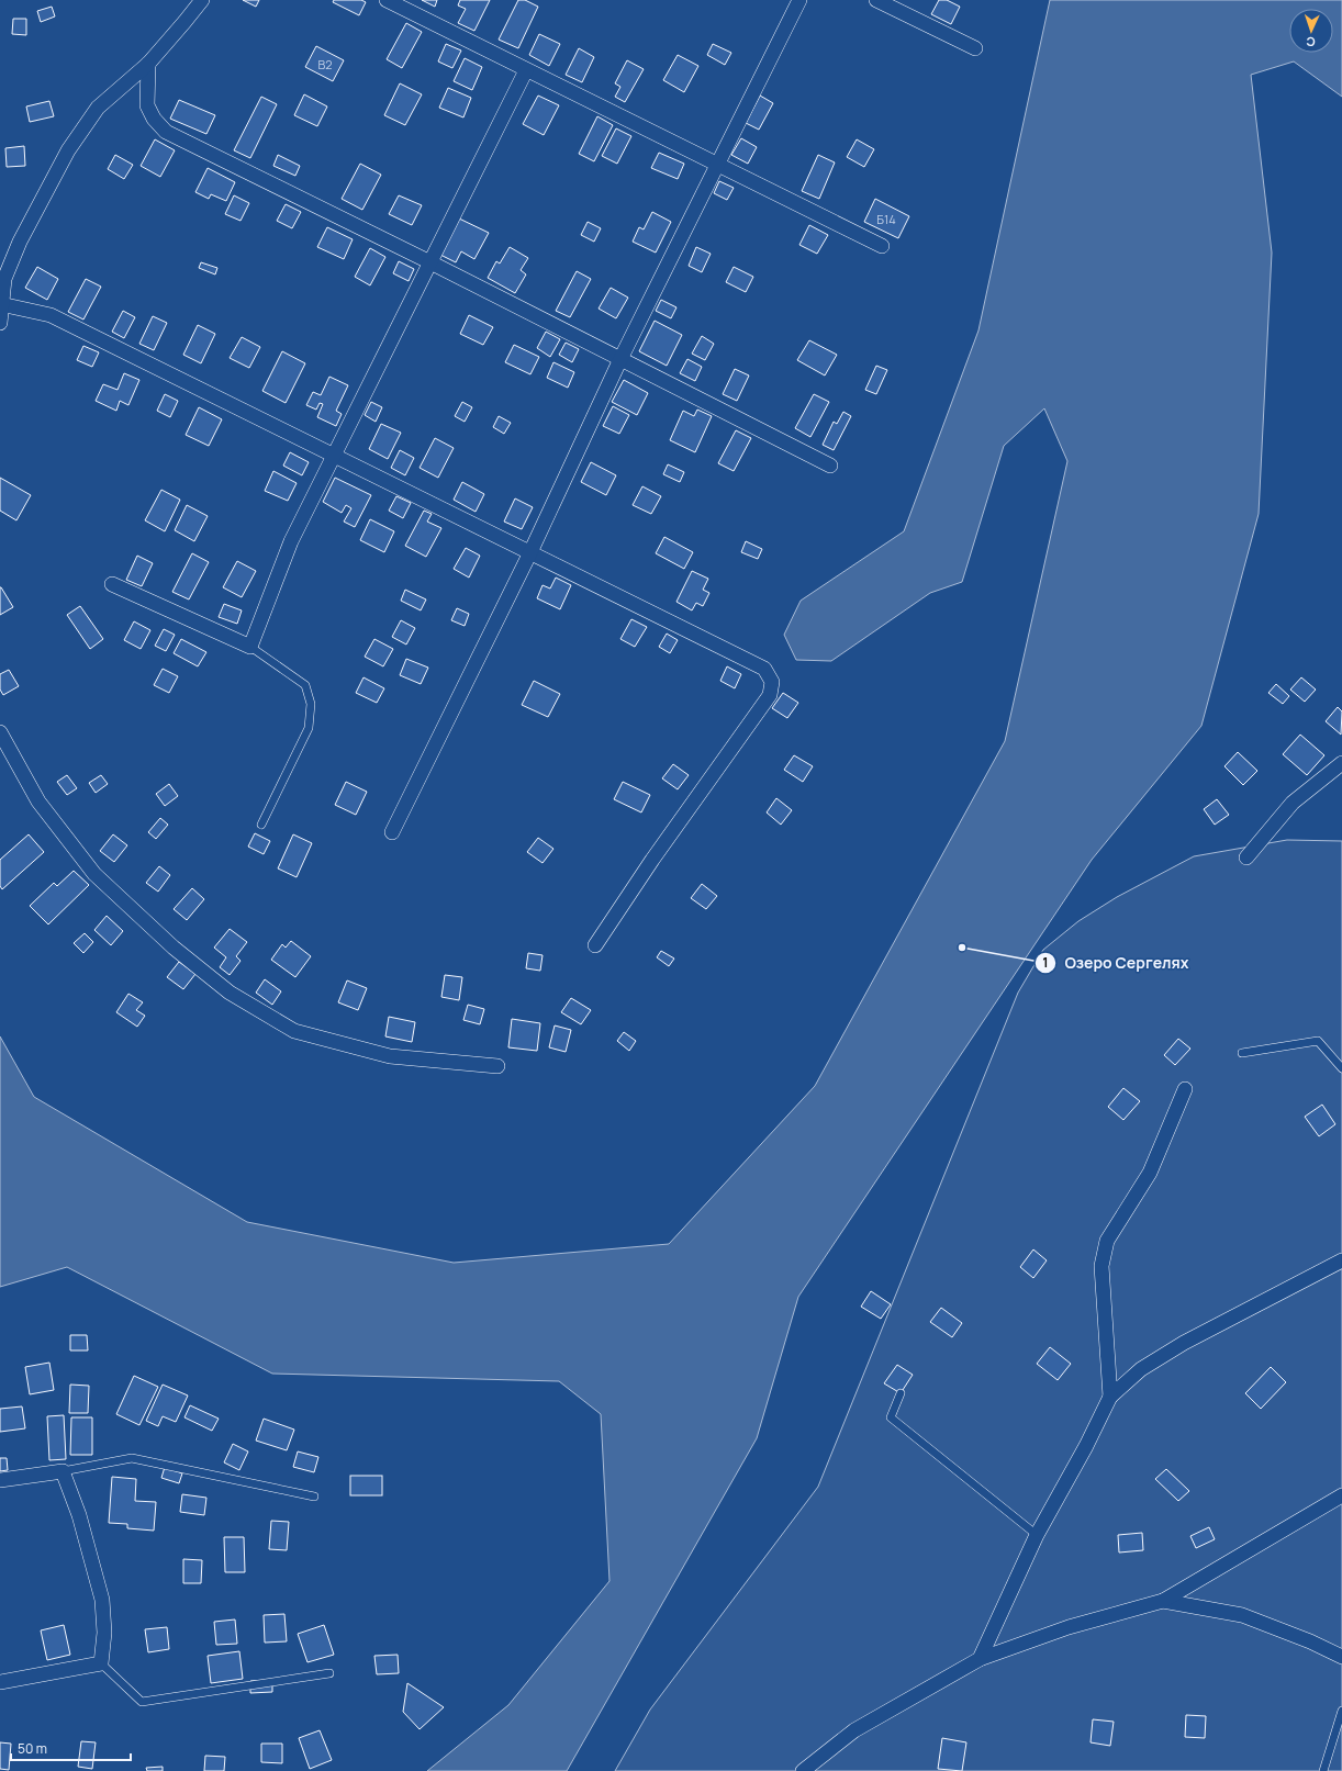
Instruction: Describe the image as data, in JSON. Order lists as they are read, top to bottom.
{
  "places": ["Озеро Сергелях"],
  "house_numbers": ["В2", "Б14"],
  "scale_bar": "50 m",
  "north": "bottom"
}
